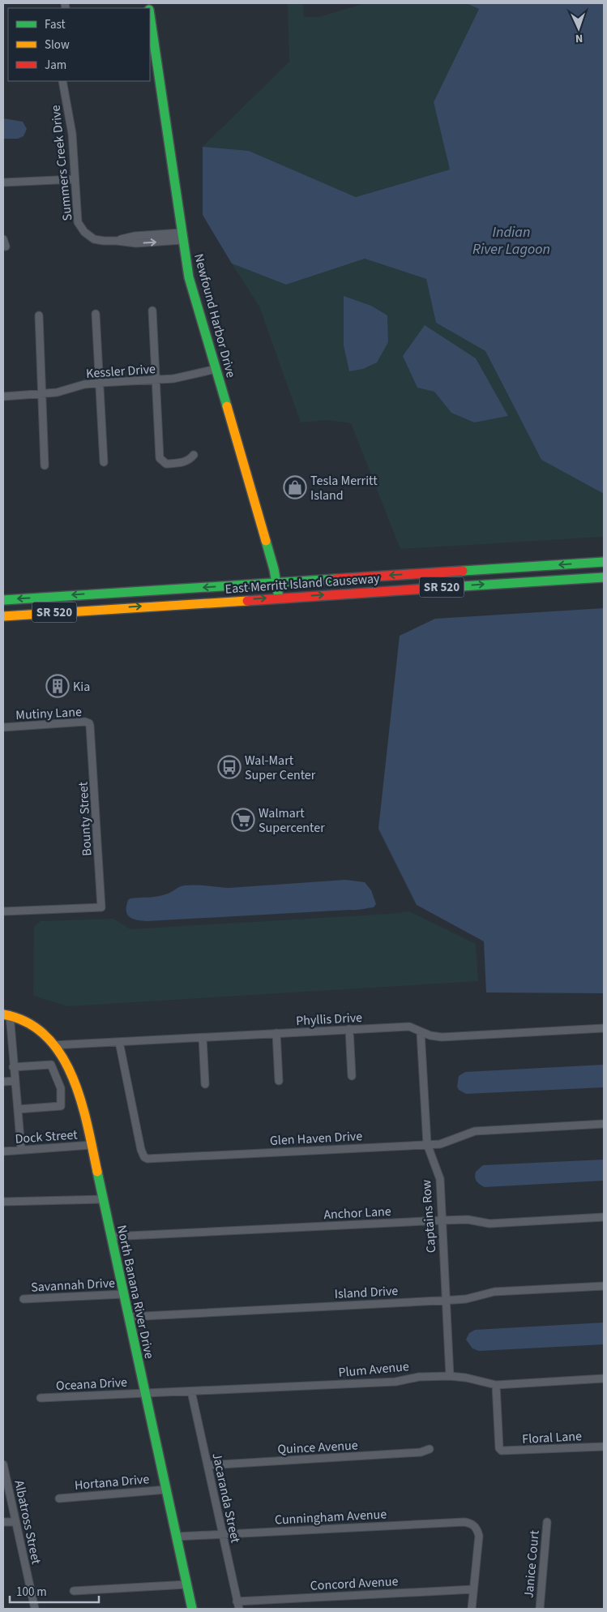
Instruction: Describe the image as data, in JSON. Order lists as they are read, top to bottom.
{
  "streets": {
    "street": [
      "Summers Creek Drive",
      "Newfound Harbor Drive",
      "Kessler Drive",
      "East Merritt Island Causeway",
      "SR 520",
      "Mutiny Lane",
      "Bounty Street",
      "Phyllis Drive",
      "Dock Street",
      "Glen Haven Drive",
      "Anchor Lane",
      "Captains Row",
      "Savannah Drive",
      "North Banana River Drive",
      "Island Drive",
      "Plum Avenue",
      "Oceana Drive",
      "Floral Lane",
      "Quince Avenue",
      "Hortana Drive",
      "Jacaranda Street",
      "Cunningham Avenue",
      "Albatross Street",
      "Janice Court",
      "Concord Avenue"
    ]
  },
  "crossings": [
    ["Summers Creek Drive", "Newfound Harbor Drive"],
    ["Newfound Harbor Drive", "Kessler Drive"],
    ["Newfound Harbor Drive", "East Merritt Island Causeway"],
    ["Mutiny Lane", "Bounty Street"],
    ["Phyllis Drive", "Glen Haven Drive"],
    ["Phyllis Drive", "Captains Row"],
    ["Phyllis Drive", "North Banana River Drive"],
    ["Dock Street", "North Banana River Drive"],
    ["Glen Haven Drive", "Captains Row"],
    ["Anchor Lane", "Captains Row"],
    ["Anchor Lane", "North Banana River Drive"],
    ["Captains Row", "Island Drive"],
    ["Captains Row", "Plum Avenue"],
    ["Savannah Drive", "North Banana River Drive"],
    ["North Banana River Drive", "Island Drive"],
    ["North Banana River Drive", "Plum Avenue"],
    ["North Banana River Drive", "Oceana Drive"],
    ["North Banana River Drive", "Hortana Drive"],
    ["North Banana River Drive", "Cunningham Avenue"],
    ["Plum Avenue", "Oceana Drive"],
    ["Plum Avenue", "Floral Lane"],
    ["Plum Avenue", "Jacaranda Street"],
    ["Quince Avenue", "Jacaranda Street"],
    ["Jacaranda Street", "Cunningham Avenue"],
    ["Jacaranda Street", "Concord Avenue"],
    ["Cunningham Avenue", "Concord Avenue"]
  ],
  "water": ["Indian River Lagoon"],
  "places": {
    "shop": ["Tesla Merritt Island"],
    "building": ["Kia"],
    "bus stop": ["Wal-Mart Super Center"],
    "supermarket": ["Walmart Supercenter"]
  },
  "legend": ["Fast", "Slow", "Jam"],
  "scale_bar": "100 m",
  "north": "bottom"
}
